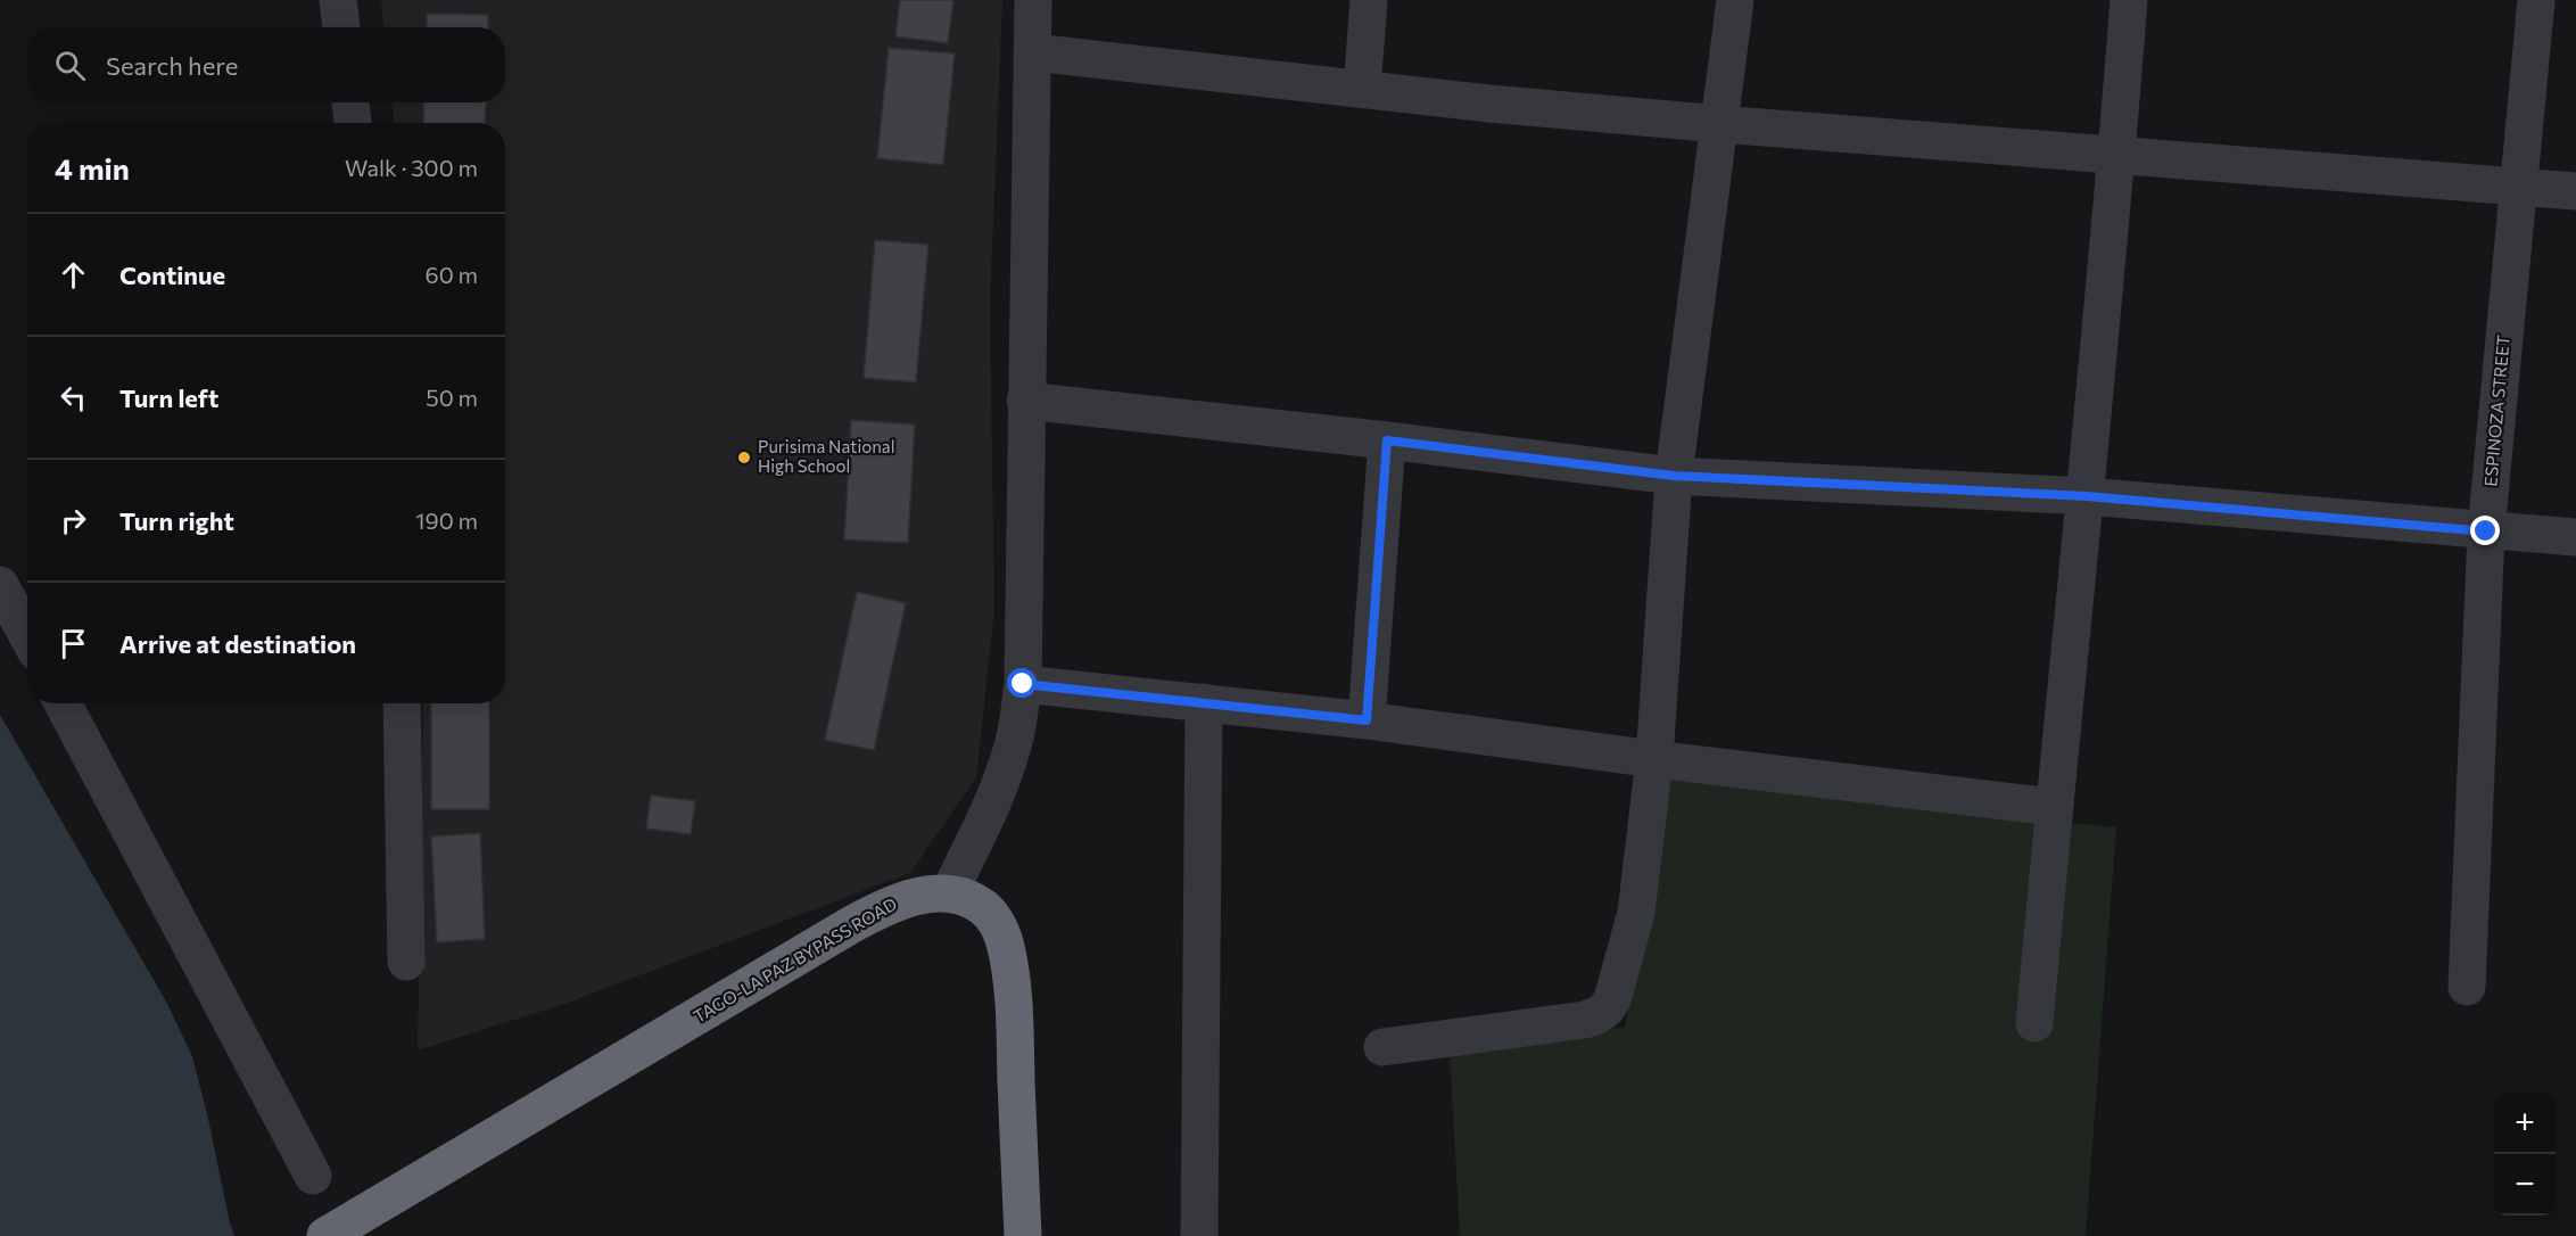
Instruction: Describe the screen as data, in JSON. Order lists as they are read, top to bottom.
{
  "streets": {
    "highway": ["TAGO-LA PAZ BYPASS ROAD"],
    "street": ["ESPINOZA STREET"]
  },
  "places": ["Purisima National High School"],
  "page": {
    "search": "Search here",
    "heading": ["4 min", "Walk · 300 m"],
    "list": [
      ["Continue", "60 m"],
      ["Turn left", "50 m"],
      ["Turn right", "190 m"],
      "Arrive at destination"
    ],
    "map_buttons": ["+", "−"]
  }
}
